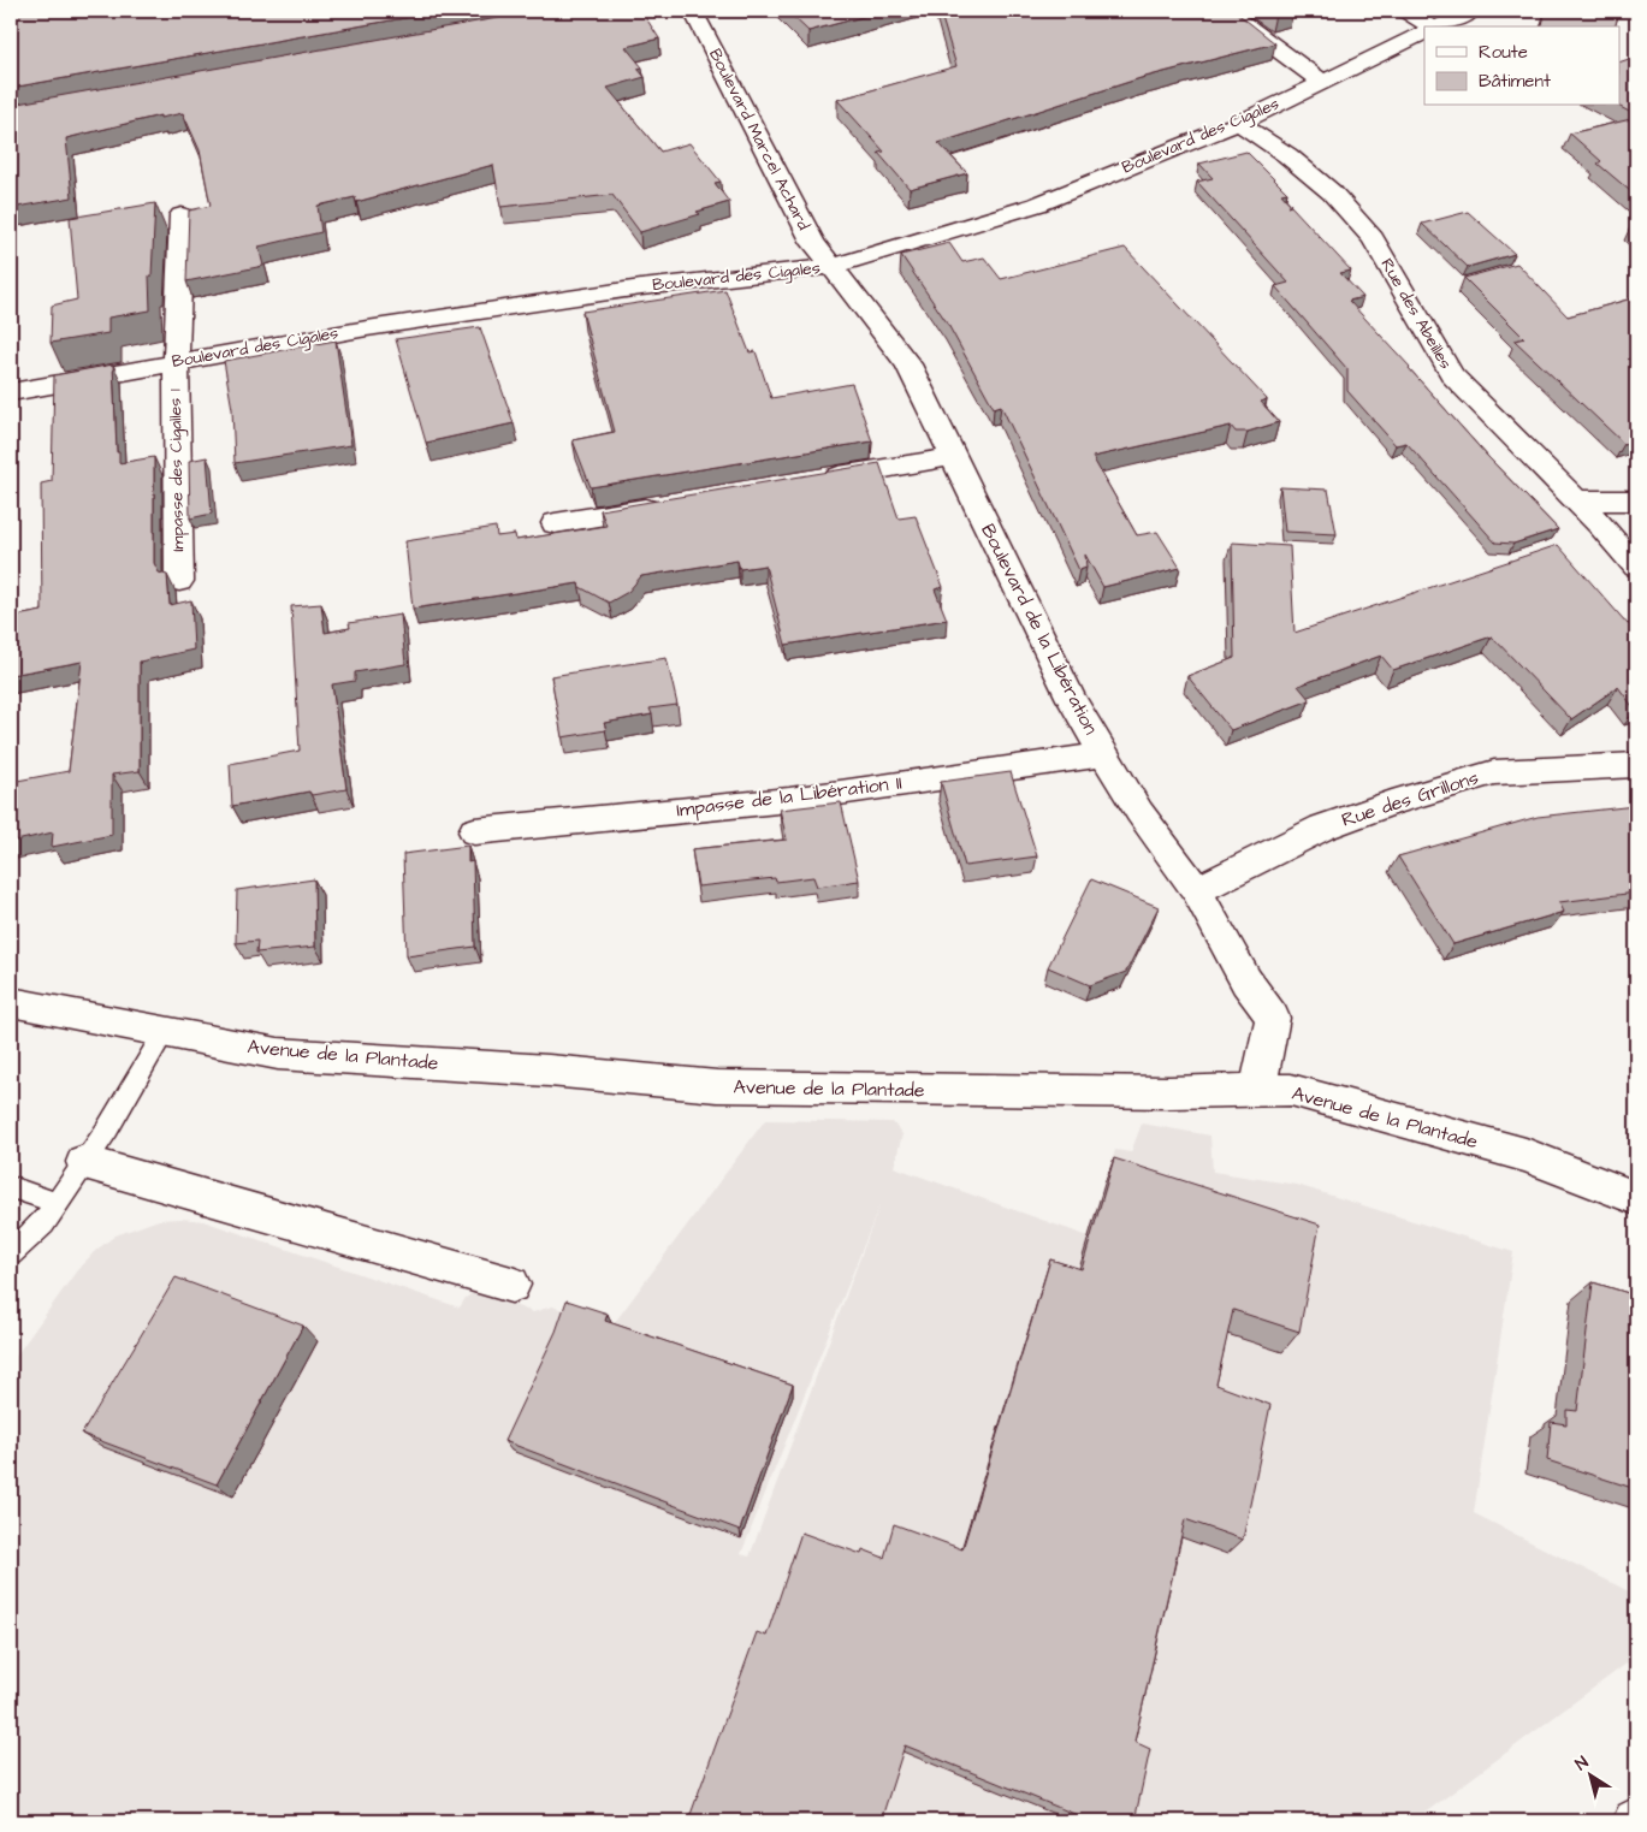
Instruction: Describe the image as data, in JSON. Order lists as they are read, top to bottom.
{
  "streets": {
    "street": [
      "Boulevard des Cigales",
      "Boulevard Marcel Achard",
      "Rue des Abeilles",
      "Impasse des Cigalles 1",
      "Boulevard de la Libération",
      "Impasse de la Libération II",
      "Rue des Grillons",
      "Avenue de la Plantade"
    ]
  },
  "crossings": [
    ["Boulevard des Cigales", "Boulevard Marcel Achard"],
    ["Boulevard des Cigales", "Rue des Abeilles"],
    ["Boulevard des Cigales", "Impasse des Cigalles 1"],
    ["Boulevard des Cigales", "Boulevard de la Libération"],
    ["Boulevard Marcel Achard", "Boulevard de la Libération"],
    ["Boulevard de la Libération", "Impasse de la Libération II"],
    ["Boulevard de la Libération", "Rue des Grillons"],
    ["Boulevard de la Libération", "Avenue de la Plantade"]
  ],
  "legend": ["Route", "Bâtiment"],
  "north": "top left"
}
